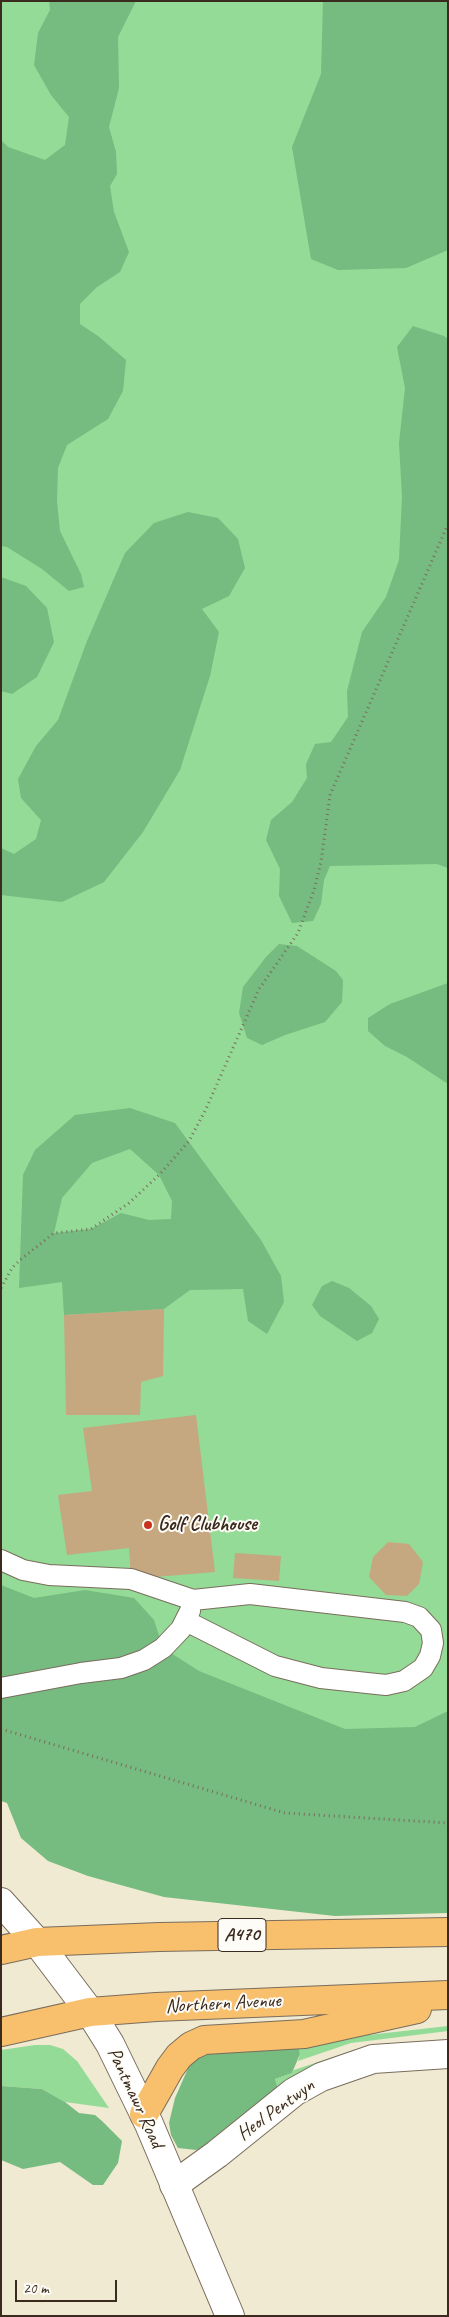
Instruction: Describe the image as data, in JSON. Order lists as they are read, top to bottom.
{
  "streets": {
    "highway": ["A470", "Northern Avenue"],
    "street": ["Pantmawr Road", "Heol Pentwyn"]
  },
  "crossings": [
    ["A470", "Pantmawr Road"],
    ["Northern Avenue", "Pantmawr Road"],
    ["Pantmawr Road", "Heol Pentwyn"]
  ],
  "places": ["Golf Clubhouse"],
  "scale_bar": "20 m"
}
